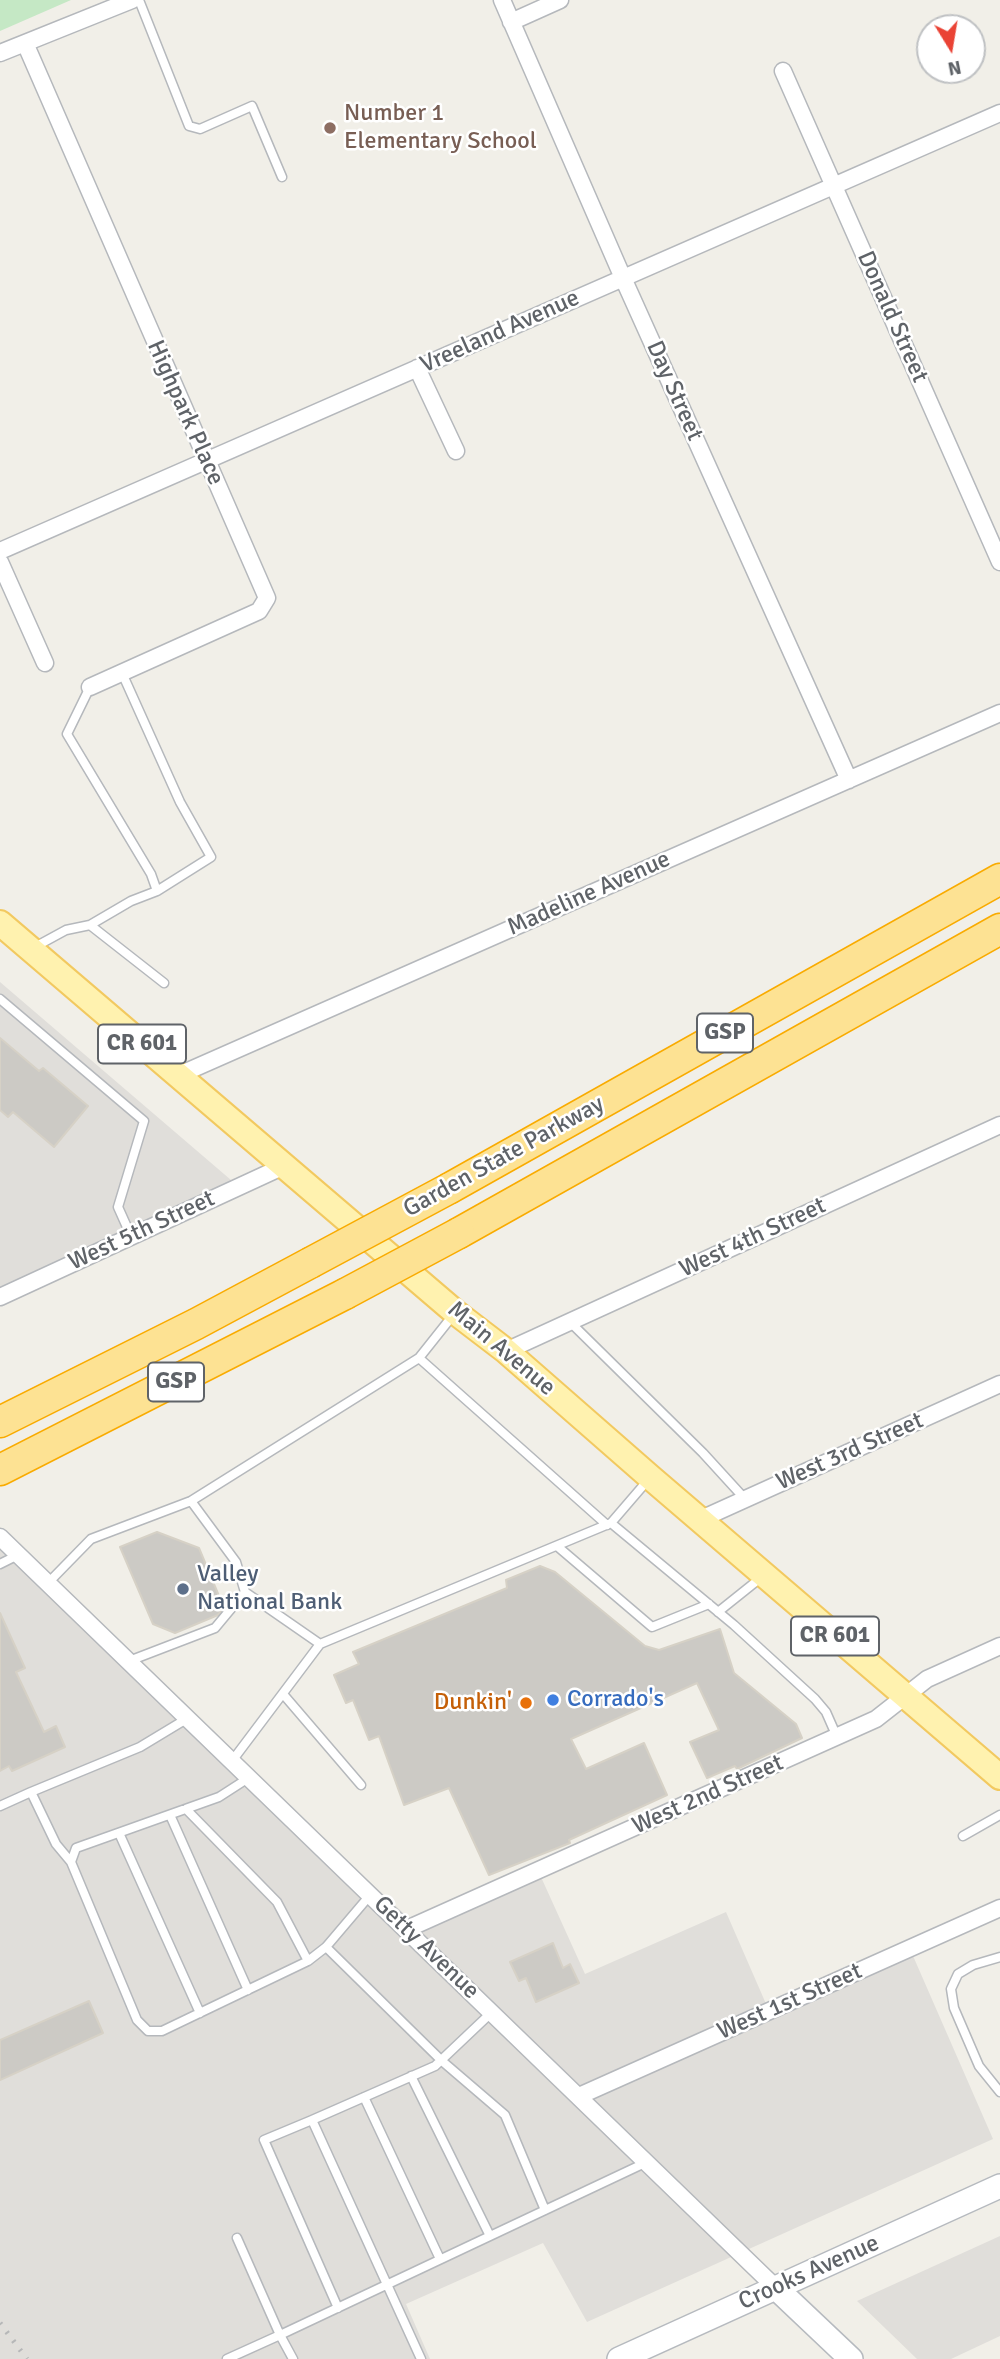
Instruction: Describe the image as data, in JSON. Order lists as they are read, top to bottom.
{
  "streets": {
    "highway": ["GSP", "Garden State Parkway"],
    "main road": ["CR 601", "Main Avenue"],
    "street": [
      "Donald Street",
      "Vreeland Avenue",
      "Day Street",
      "Highpark Place",
      "Madeline Avenue",
      "West 5th Street",
      "West 4th Street",
      "West 3rd Street",
      "West 2nd Street",
      "Getty Avenue",
      "West 1st Street",
      "Crooks Avenue"
    ]
  },
  "crossings": [
    ["Donald Street", "Vreeland Avenue"],
    ["Vreeland Avenue", "Day Street"],
    ["Vreeland Avenue", "Highpark Place"],
    ["Day Street", "Madeline Avenue"],
    ["Madeline Avenue", "Main Avenue"],
    ["West 5th Street", "Main Avenue"],
    ["West 4th Street", "Main Avenue"],
    ["Main Avenue", "West 3rd Street"],
    ["Main Avenue", "West 2nd Street"],
    ["West 2nd Street", "Getty Avenue"],
    ["Getty Avenue", "West 1st Street"],
    ["Getty Avenue", "Crooks Avenue"]
  ],
  "places": [
    "Number 1 Elementary School",
    "Valley National Bank",
    "Corrado's",
    "Dunkin'"
  ],
  "north": "bottom"
}
